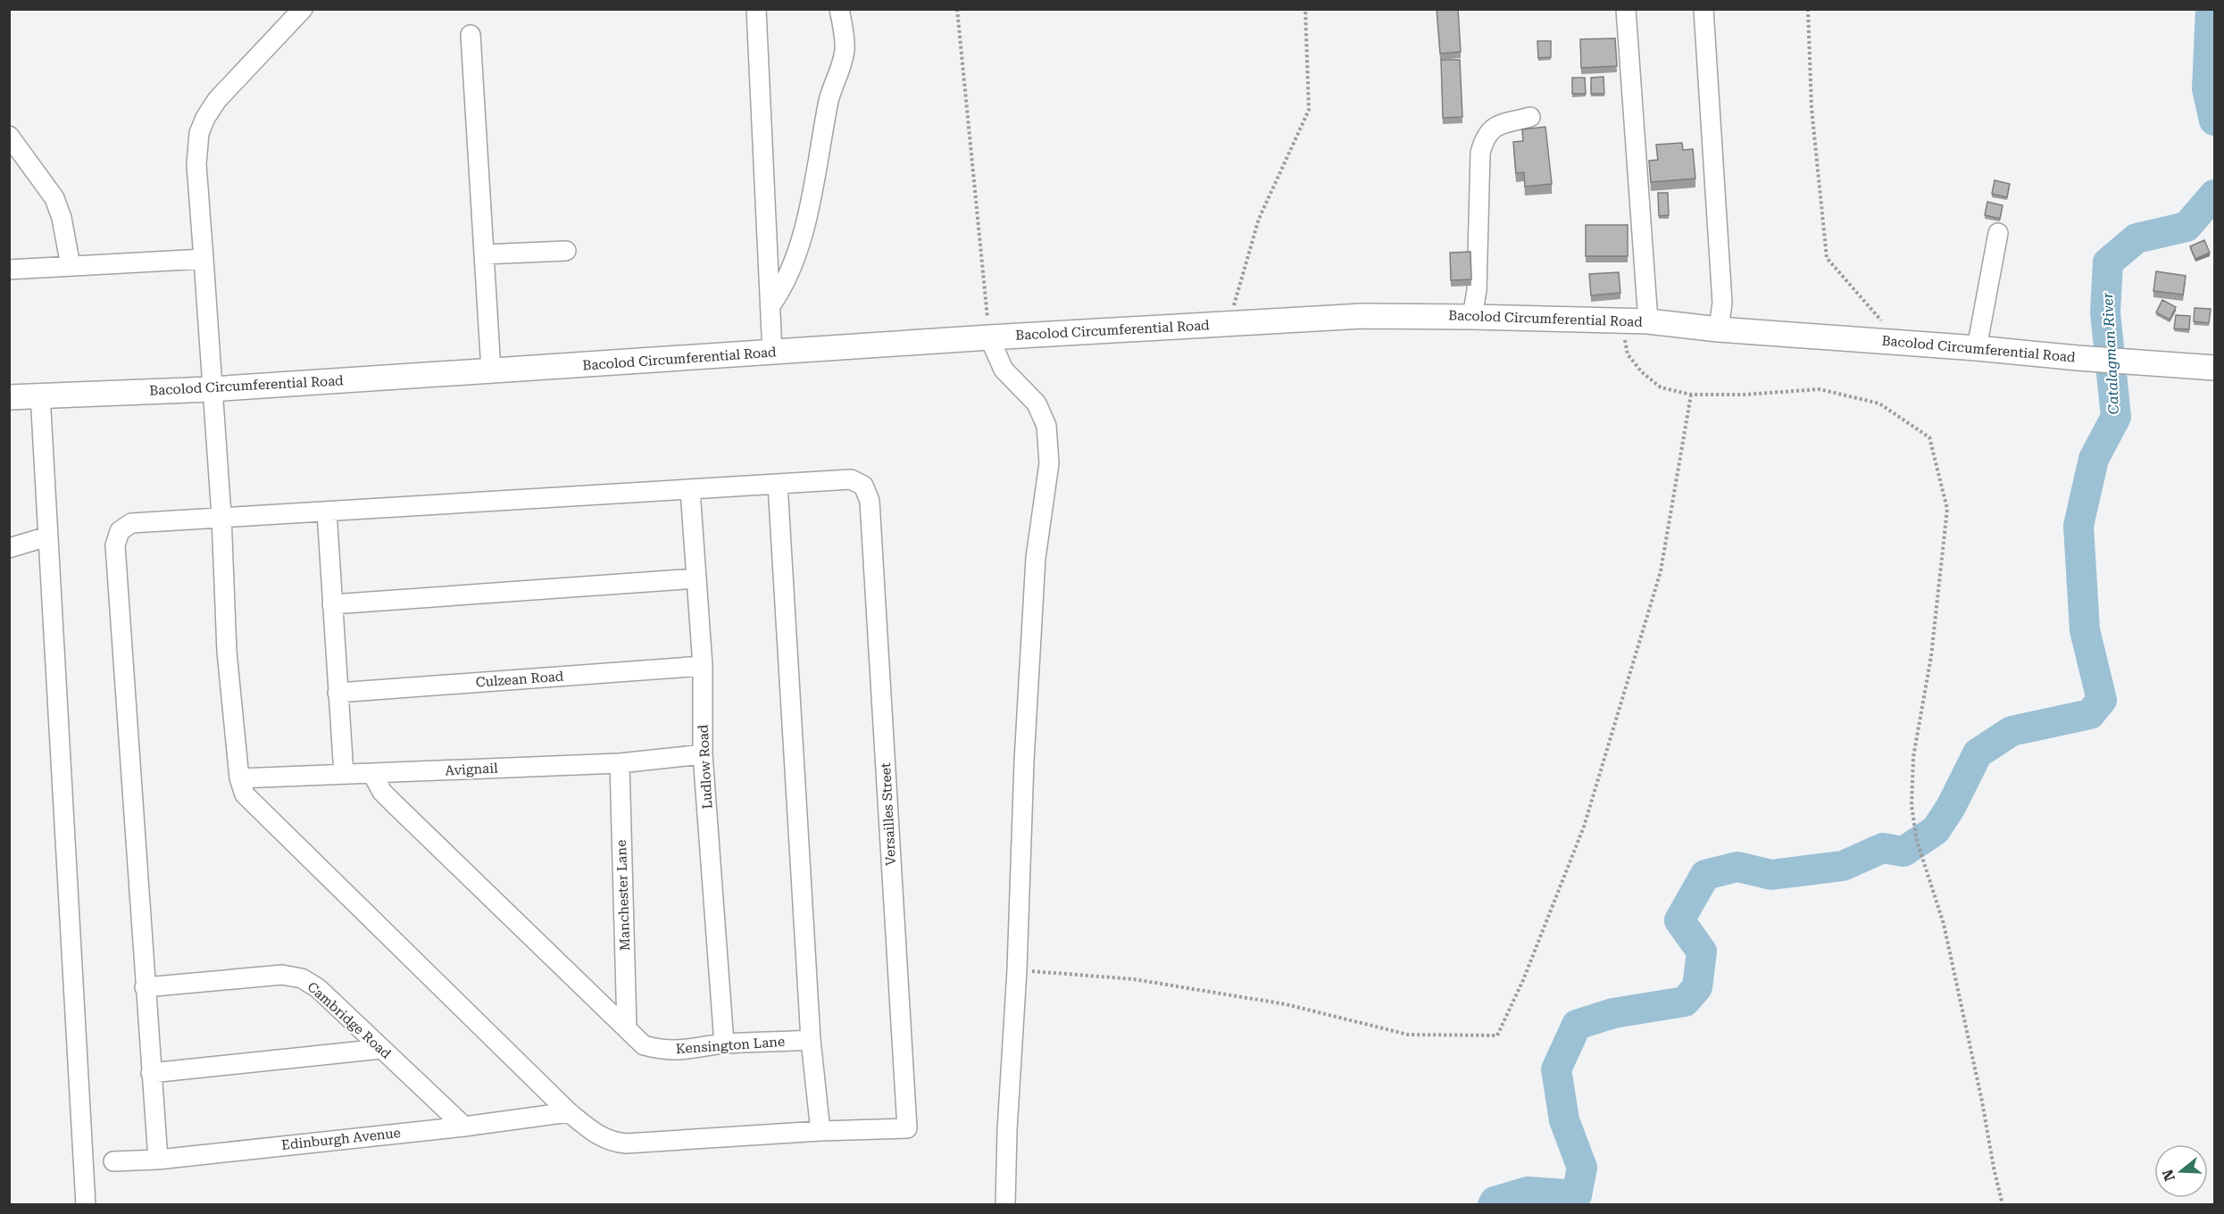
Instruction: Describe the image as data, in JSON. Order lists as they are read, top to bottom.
{
  "streets": {
    "main road": ["Bacolod Circumferential Road"],
    "street": [
      "Culzean Road",
      "Ludlow Road",
      "Avignail",
      "Versailles Street",
      "Manchester Lane",
      "Cambridge Road",
      "Kensington Lane",
      "Edinburgh Avenue"
    ]
  },
  "crossings": [
    ["Culzean Road", "Ludlow Road"],
    ["Ludlow Road", "Avignail"],
    ["Ludlow Road", "Kensington Lane"],
    ["Avignail", "Manchester Lane"],
    ["Avignail", "Kensington Lane"],
    ["Manchester Lane", "Kensington Lane"],
    ["Cambridge Road", "Edinburgh Avenue"]
  ],
  "water": ["Catalagman River"],
  "north": "left"
}
